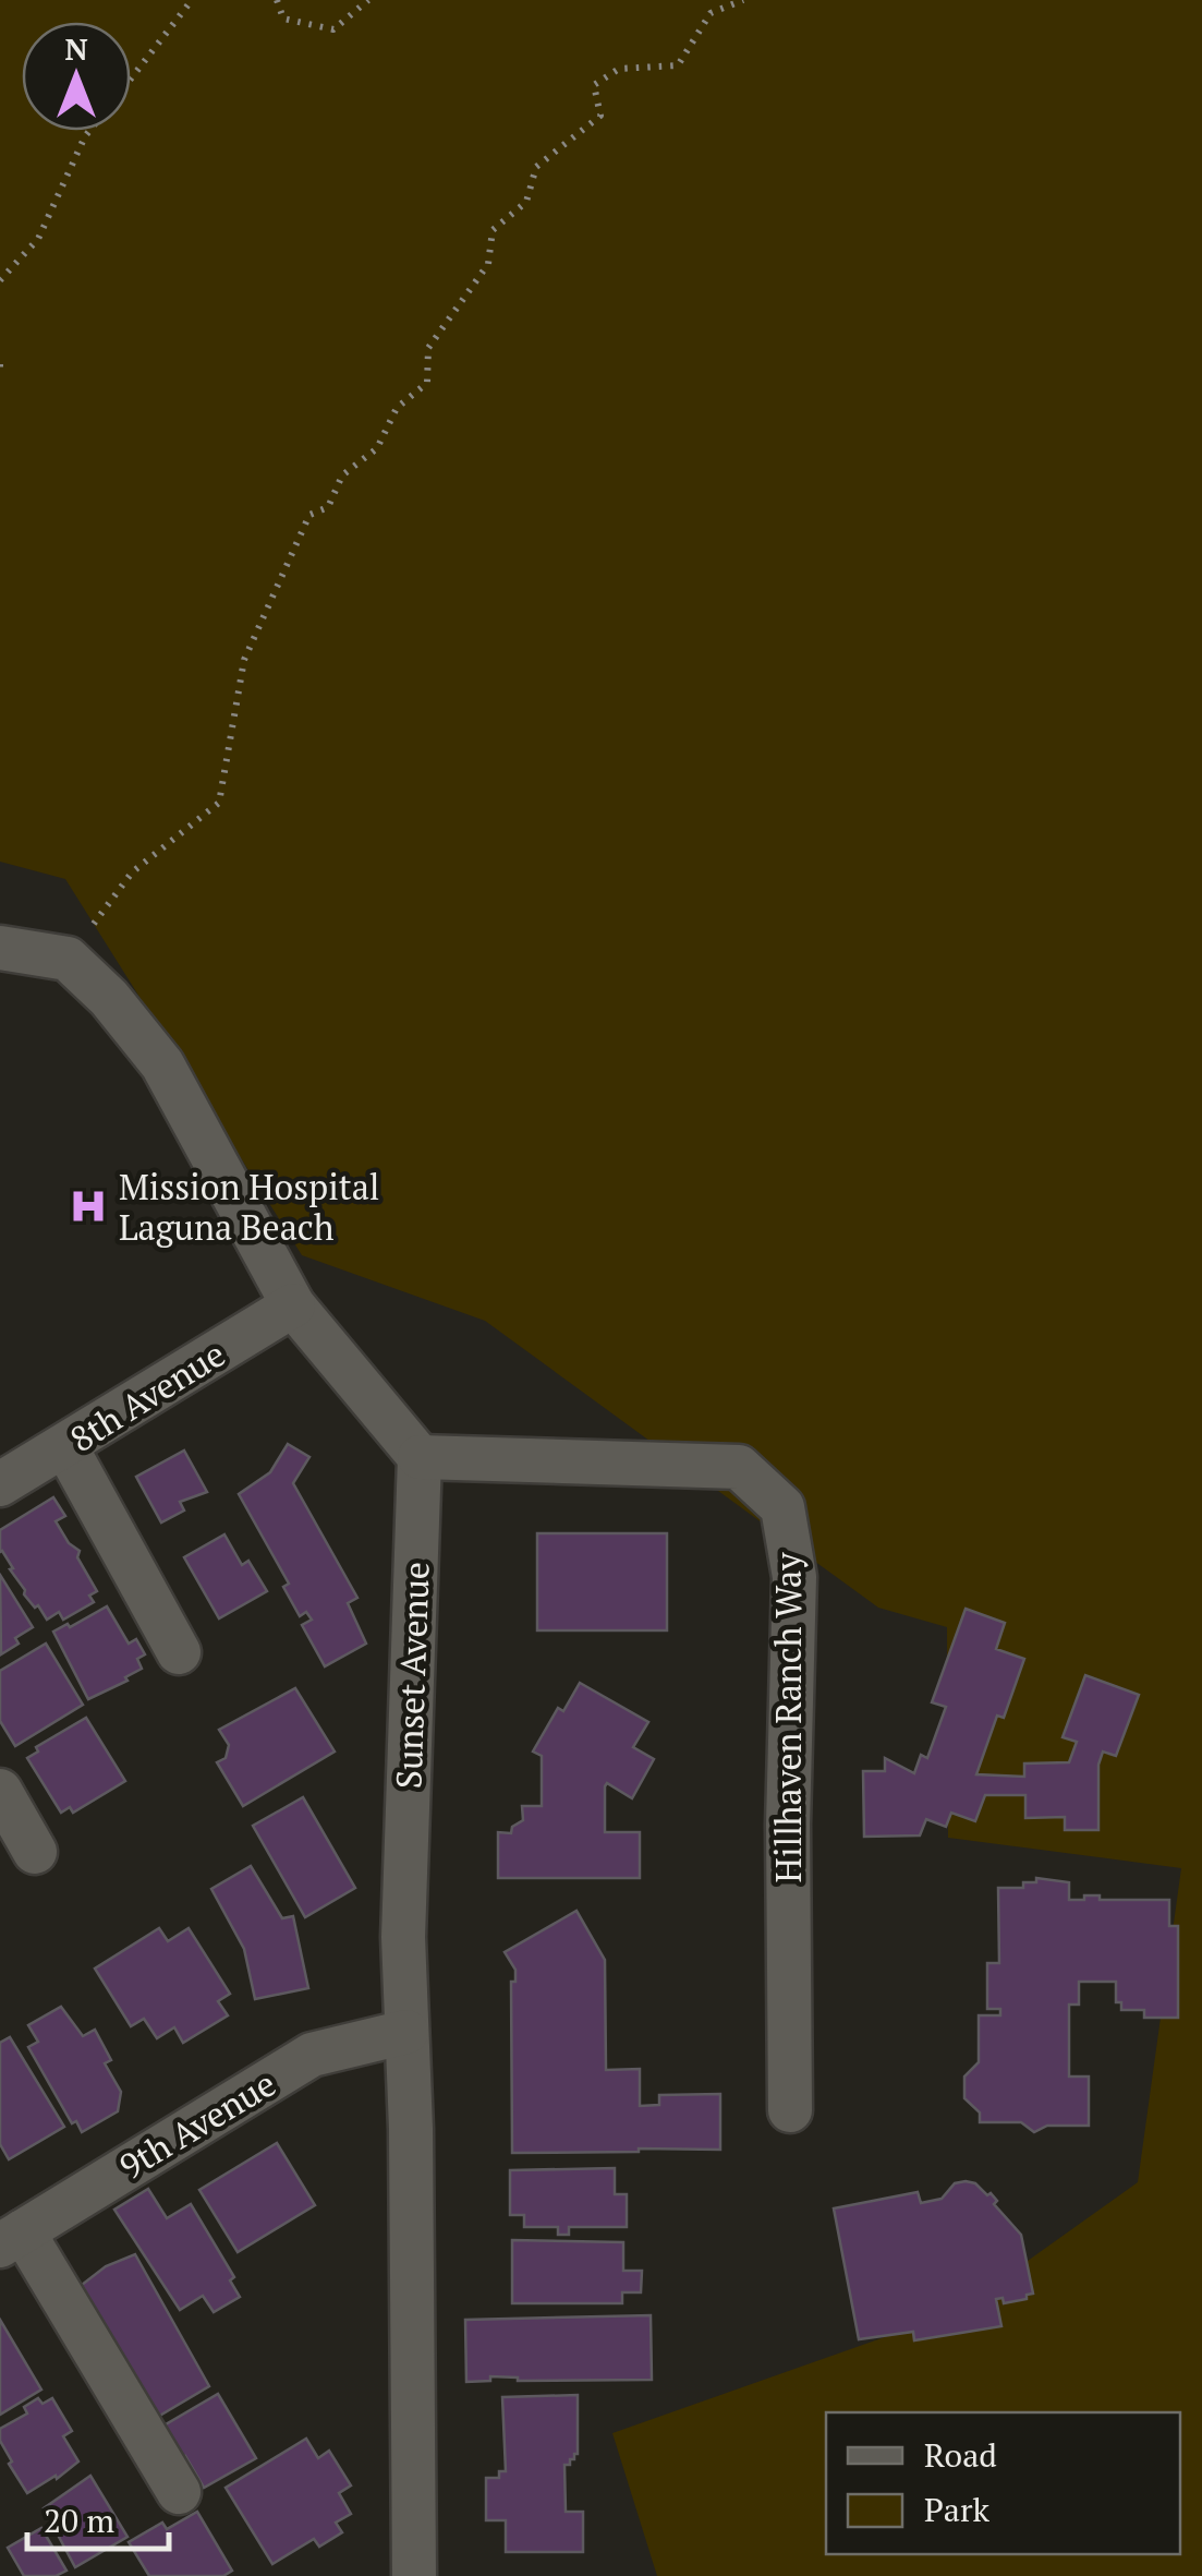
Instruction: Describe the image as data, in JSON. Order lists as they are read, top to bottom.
{
  "streets": {
    "street": [
      "8th Avenue",
      "Sunset Avenue",
      "Hillhaven Ranch Way",
      "9th Avenue"
    ]
  },
  "crossings": [
    ["Sunset Avenue", "Hillhaven Ranch Way"],
    ["Sunset Avenue", "9th Avenue"]
  ],
  "places": {
    "hospital": ["Mission Hospital Laguna Beach"]
  },
  "legend": ["Road", "Park"],
  "scale_bar": "20 m",
  "north": "top"
}
